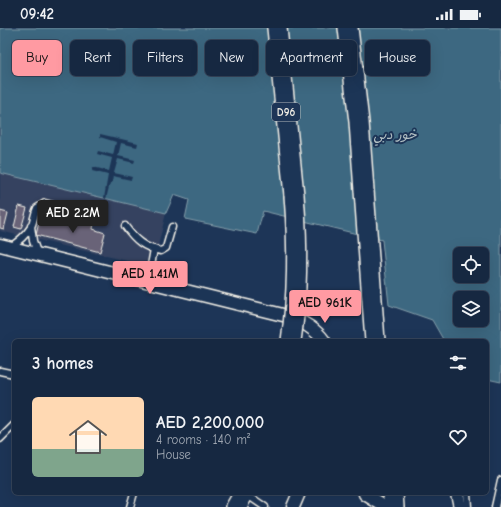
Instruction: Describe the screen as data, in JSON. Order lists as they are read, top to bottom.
{
  "streets": {
    "main road": ["D96"]
  },
  "water": ["خور دبي"],
  "page": {
    "status": "09:42",
    "chip": [
      "Buy",
      "Rent",
      "Filters",
      "New",
      "Apartment",
      "House"
    ],
    "price": ["AED 2.2M", "AED 1.41M", "AED 961K"],
    "heading": "3 homes",
    "list": [
      {
        "name": "AED 2,200,000",
        "note": "4 rooms · 140 m² · House"
      }
    ]
  }
}
